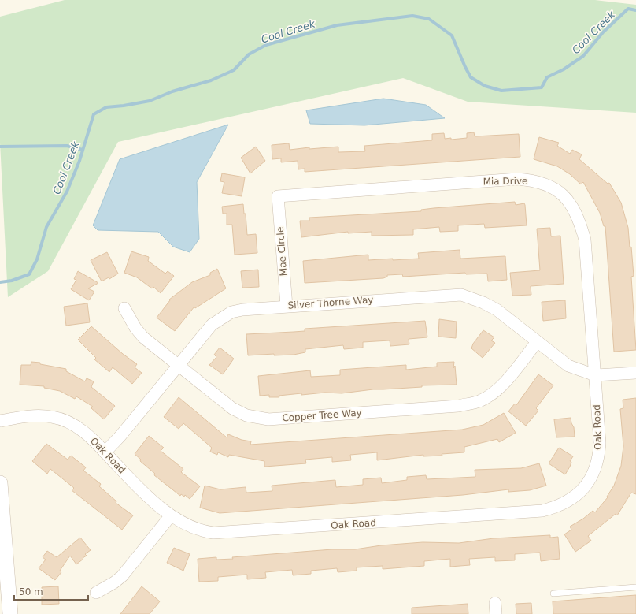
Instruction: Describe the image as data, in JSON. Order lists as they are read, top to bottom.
{
  "streets": {
    "street": [
      "Mia Drive",
      "Mae Circle",
      "Silver Thorne Way",
      "Copper Tree Way",
      "Oak Road"
    ]
  },
  "crossings": [
    ["Mia Drive", "Mae Circle"],
    ["Mia Drive", "Silver Thorne Way"],
    ["Mia Drive", "Oak Road"],
    ["Mae Circle", "Silver Thorne Way"],
    ["Silver Thorne Way", "Copper Tree Way"],
    ["Silver Thorne Way", "Oak Road"]
  ],
  "water": ["Cool Creek"],
  "scale_bar": "50 m"
}
